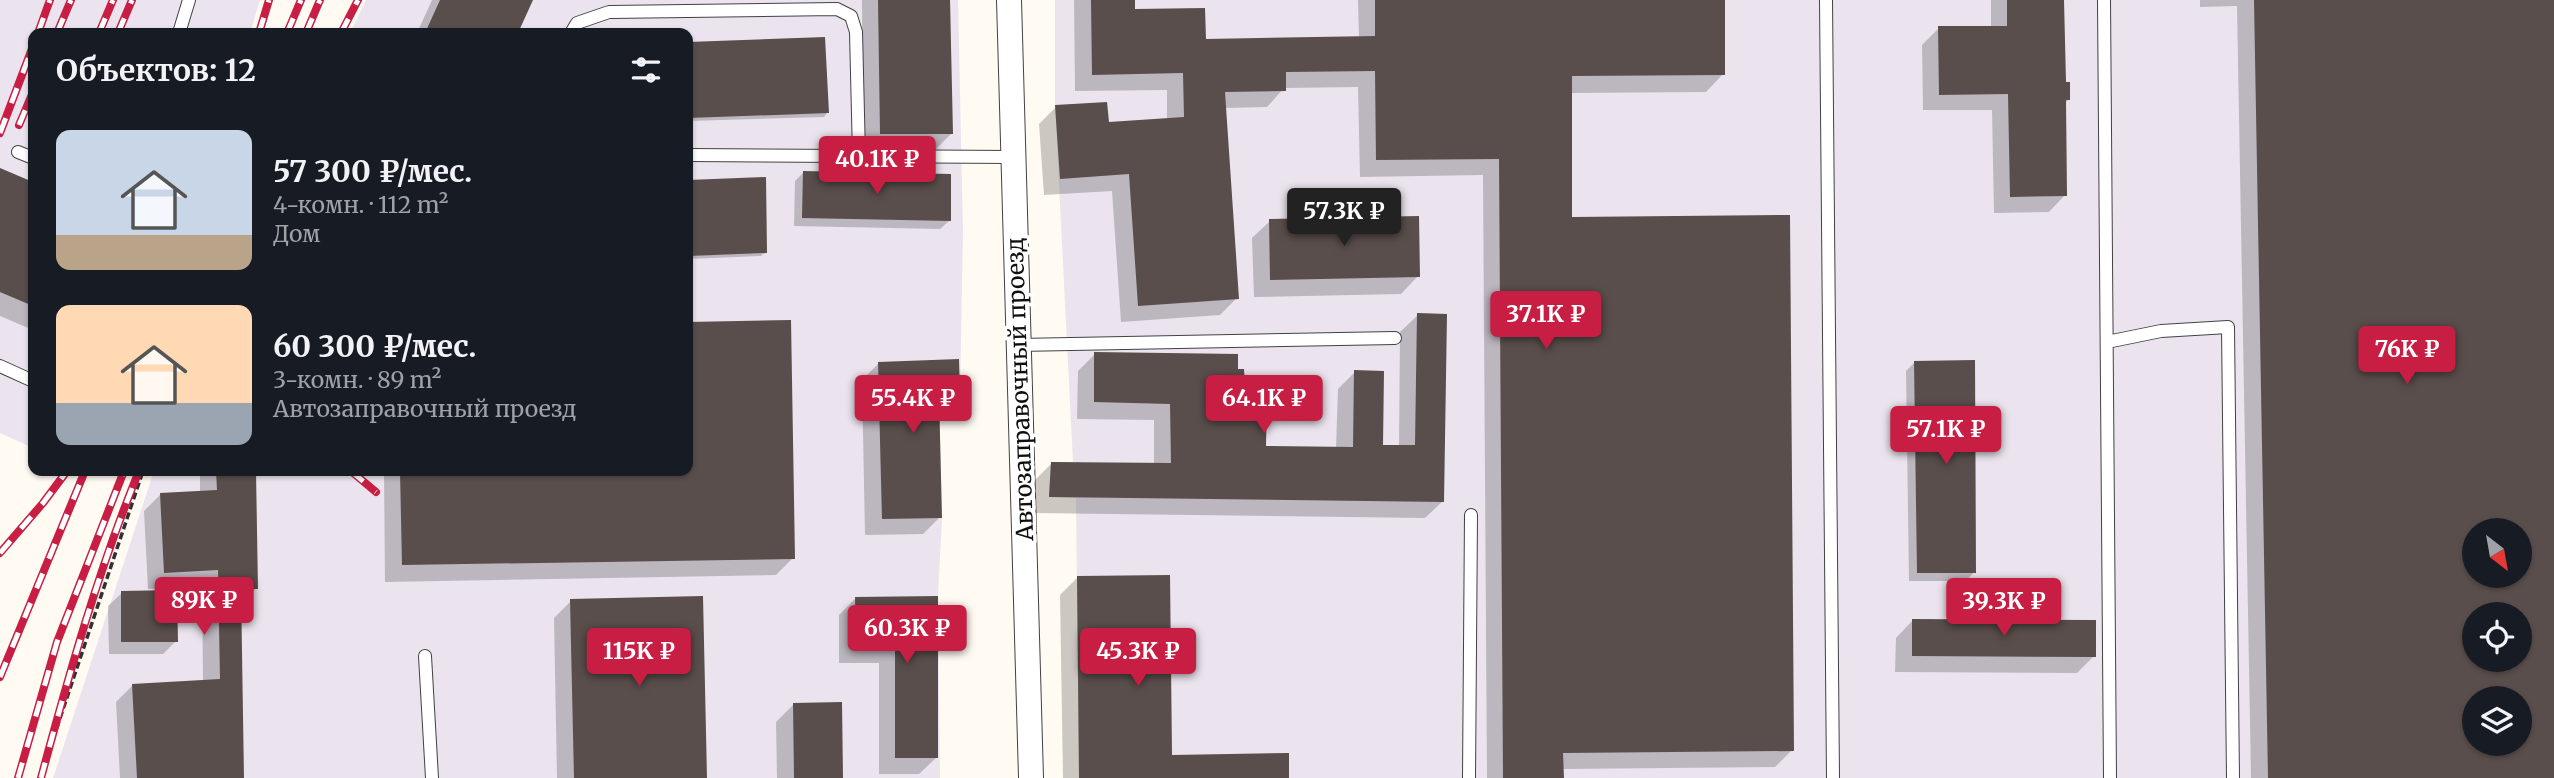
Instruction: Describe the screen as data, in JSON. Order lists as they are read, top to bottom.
{
  "streets": {
    "street": ["Автозаправочный проезд"]
  },
  "north": "bottom right",
  "page": {
    "heading": "Объектов: 12",
    "list": [
      {
        "name": "57 300 ₽/мес.",
        "note": "4-комн. · 112 m² · Дом"
      },
      {
        "name": "60 300 ₽/мес.",
        "note": "3-комн. · 89 m² · Автозаправочный проезд"
      }
    ],
    "price": [
      "40.1K ₽",
      "57.3K ₽",
      "37.1K ₽",
      "76K ₽",
      "55.4K ₽",
      "64.1K ₽",
      "57.1K ₽",
      "89K ₽",
      "39.3K ₽",
      "60.3K ₽",
      "115K ₽",
      "45.3K ₽"
    ]
  }
}
